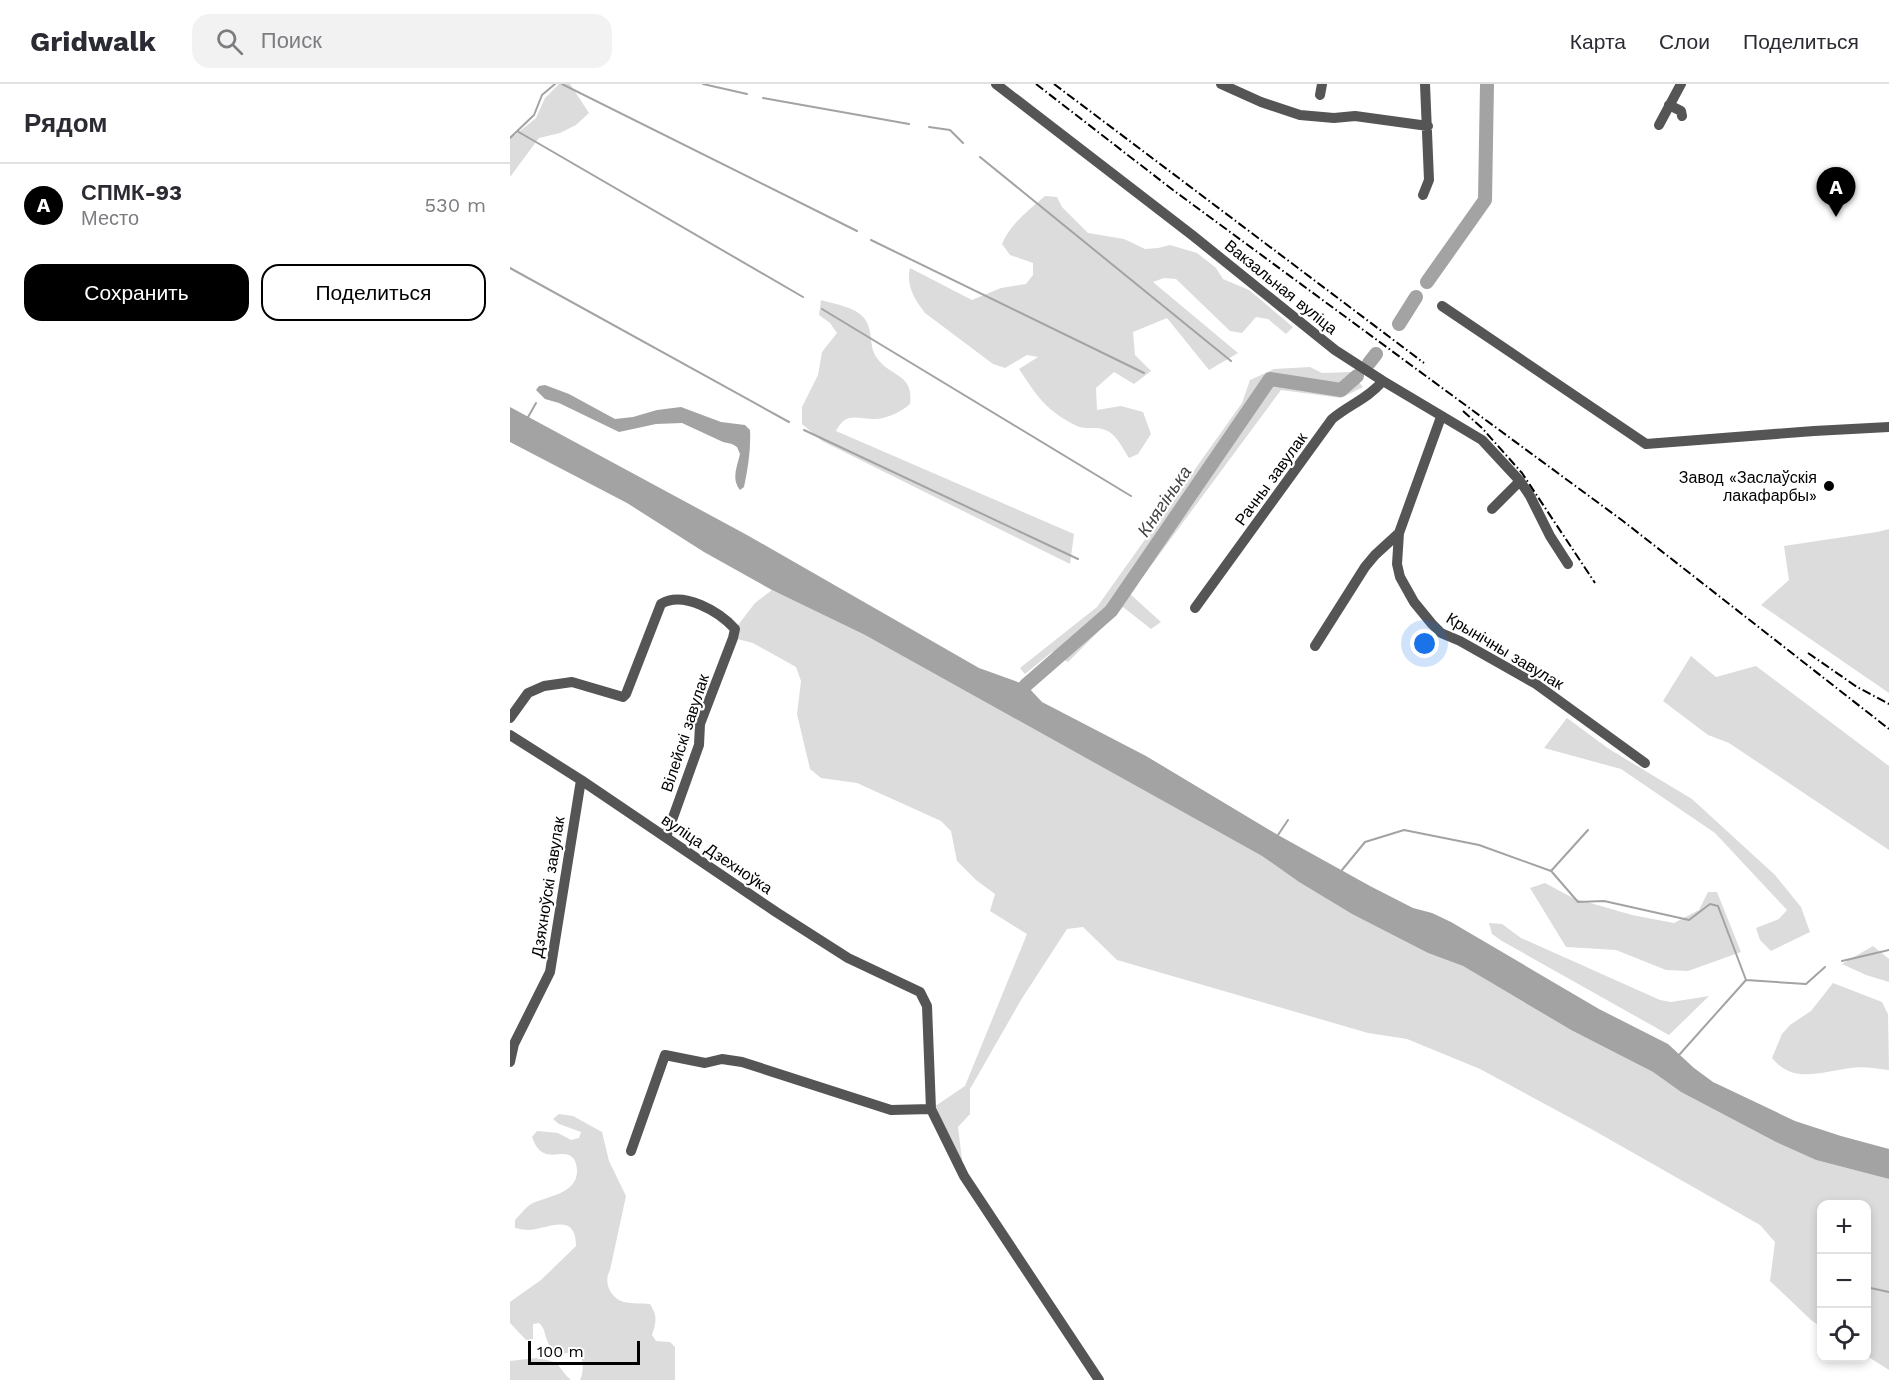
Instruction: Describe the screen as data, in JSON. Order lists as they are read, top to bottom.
{
  "streets": {
    "street": [
      "Вакзальная вуліца",
      "Рачны завулак",
      "Крынічны завулак",
      "Вілейскі завулак",
      "вуліца Дзехноўка",
      "Дзяхноўскі завулак"
    ]
  },
  "crossings": [
    ["Вакзальная вуліца", "Рачны завулак"],
    ["Вілейскі завулак", "вуліца Дзехноўка"],
    ["вуліца Дзехноўка", "Дзяхноўскі завулак"]
  ],
  "water": ["Княгінька"],
  "places": ["Завод «Заслаўскія лакафарбы»"],
  "scale_bar": "100 m",
  "page": {
    "header": "Gridwalk",
    "search": "Поиск",
    "nav": ["Карта", "Слои", "Поделиться"],
    "heading": "Рядом",
    "list": [
      {
        "mark": "A",
        "name": "СПМК-93",
        "note": "Место",
        "value": "530 m"
      }
    ],
    "pins": "A",
    "buttons": ["Сохранить", "Поделиться"],
    "map_buttons": ["+", "−"],
    "scale": "100 m"
  }
}
